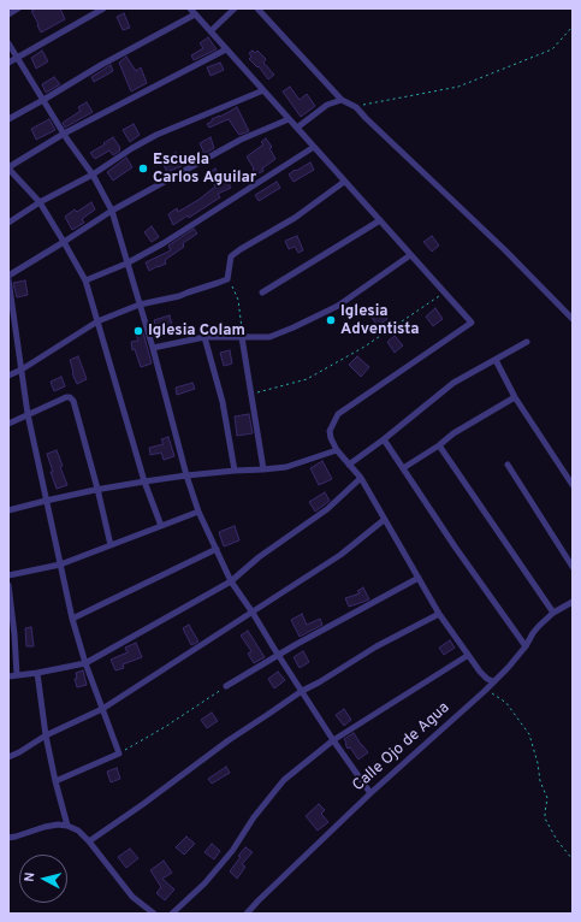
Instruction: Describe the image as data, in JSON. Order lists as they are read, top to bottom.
{
  "streets": {
    "street": ["Calle Ojo de Agua"]
  },
  "places": ["Escuela Carlos Aguilar", "Iglesia Adventista", "Iglesia Colam"],
  "north": "left"
}
